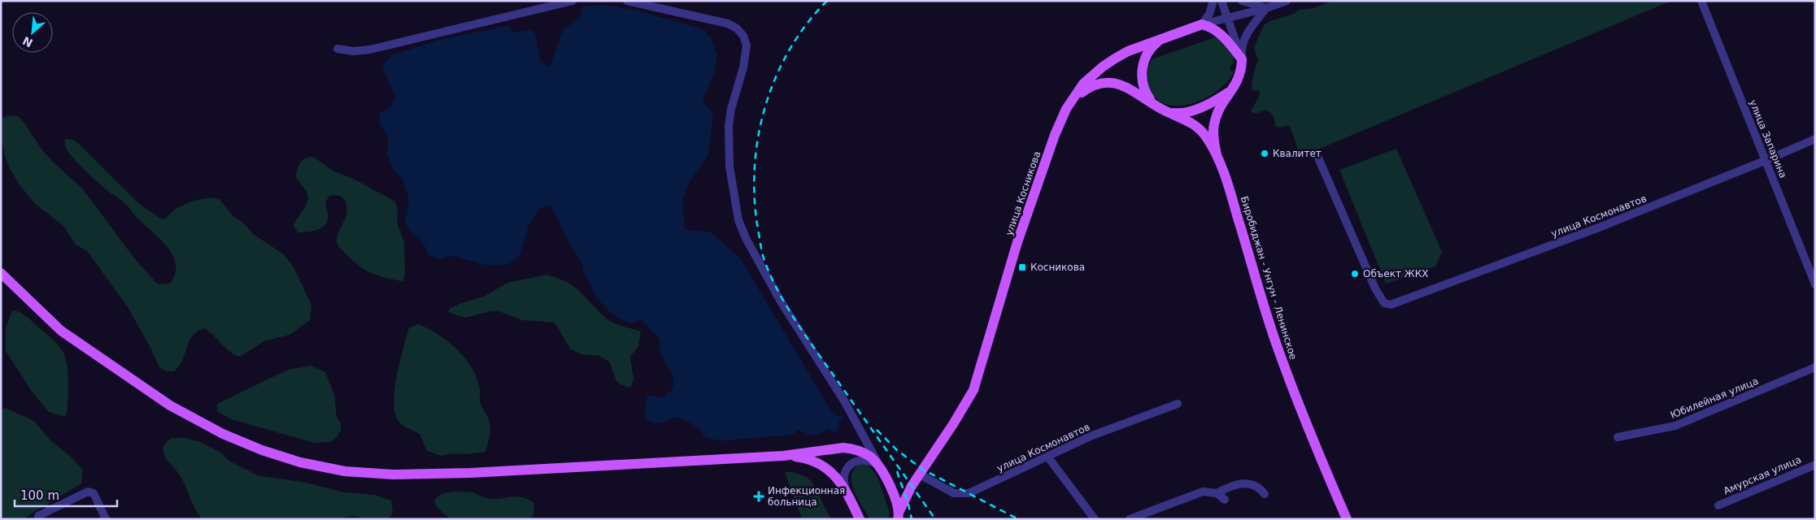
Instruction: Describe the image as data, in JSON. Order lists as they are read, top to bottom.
{
  "streets": {
    "main road": ["улица Косникова", "Биробиджан - Унгун - Ленинское"],
    "street": [
      "улица Запарина",
      "улица Космонавтов",
      "Юбилейная улица",
      "Амурская улица"
    ]
  },
  "crossings": [
    ["улица Запарина", "улица Космонавтов"],
    ["улица Косникова", "улица Космонавтов"]
  ],
  "places": {
    "other": ["Квалитет", "Объект ЖКХ"],
    "transit": ["Косникова"],
    "health": ["Инфекционная больница"]
  },
  "scale_bar": "100 m",
  "north": "bottom left"
}
